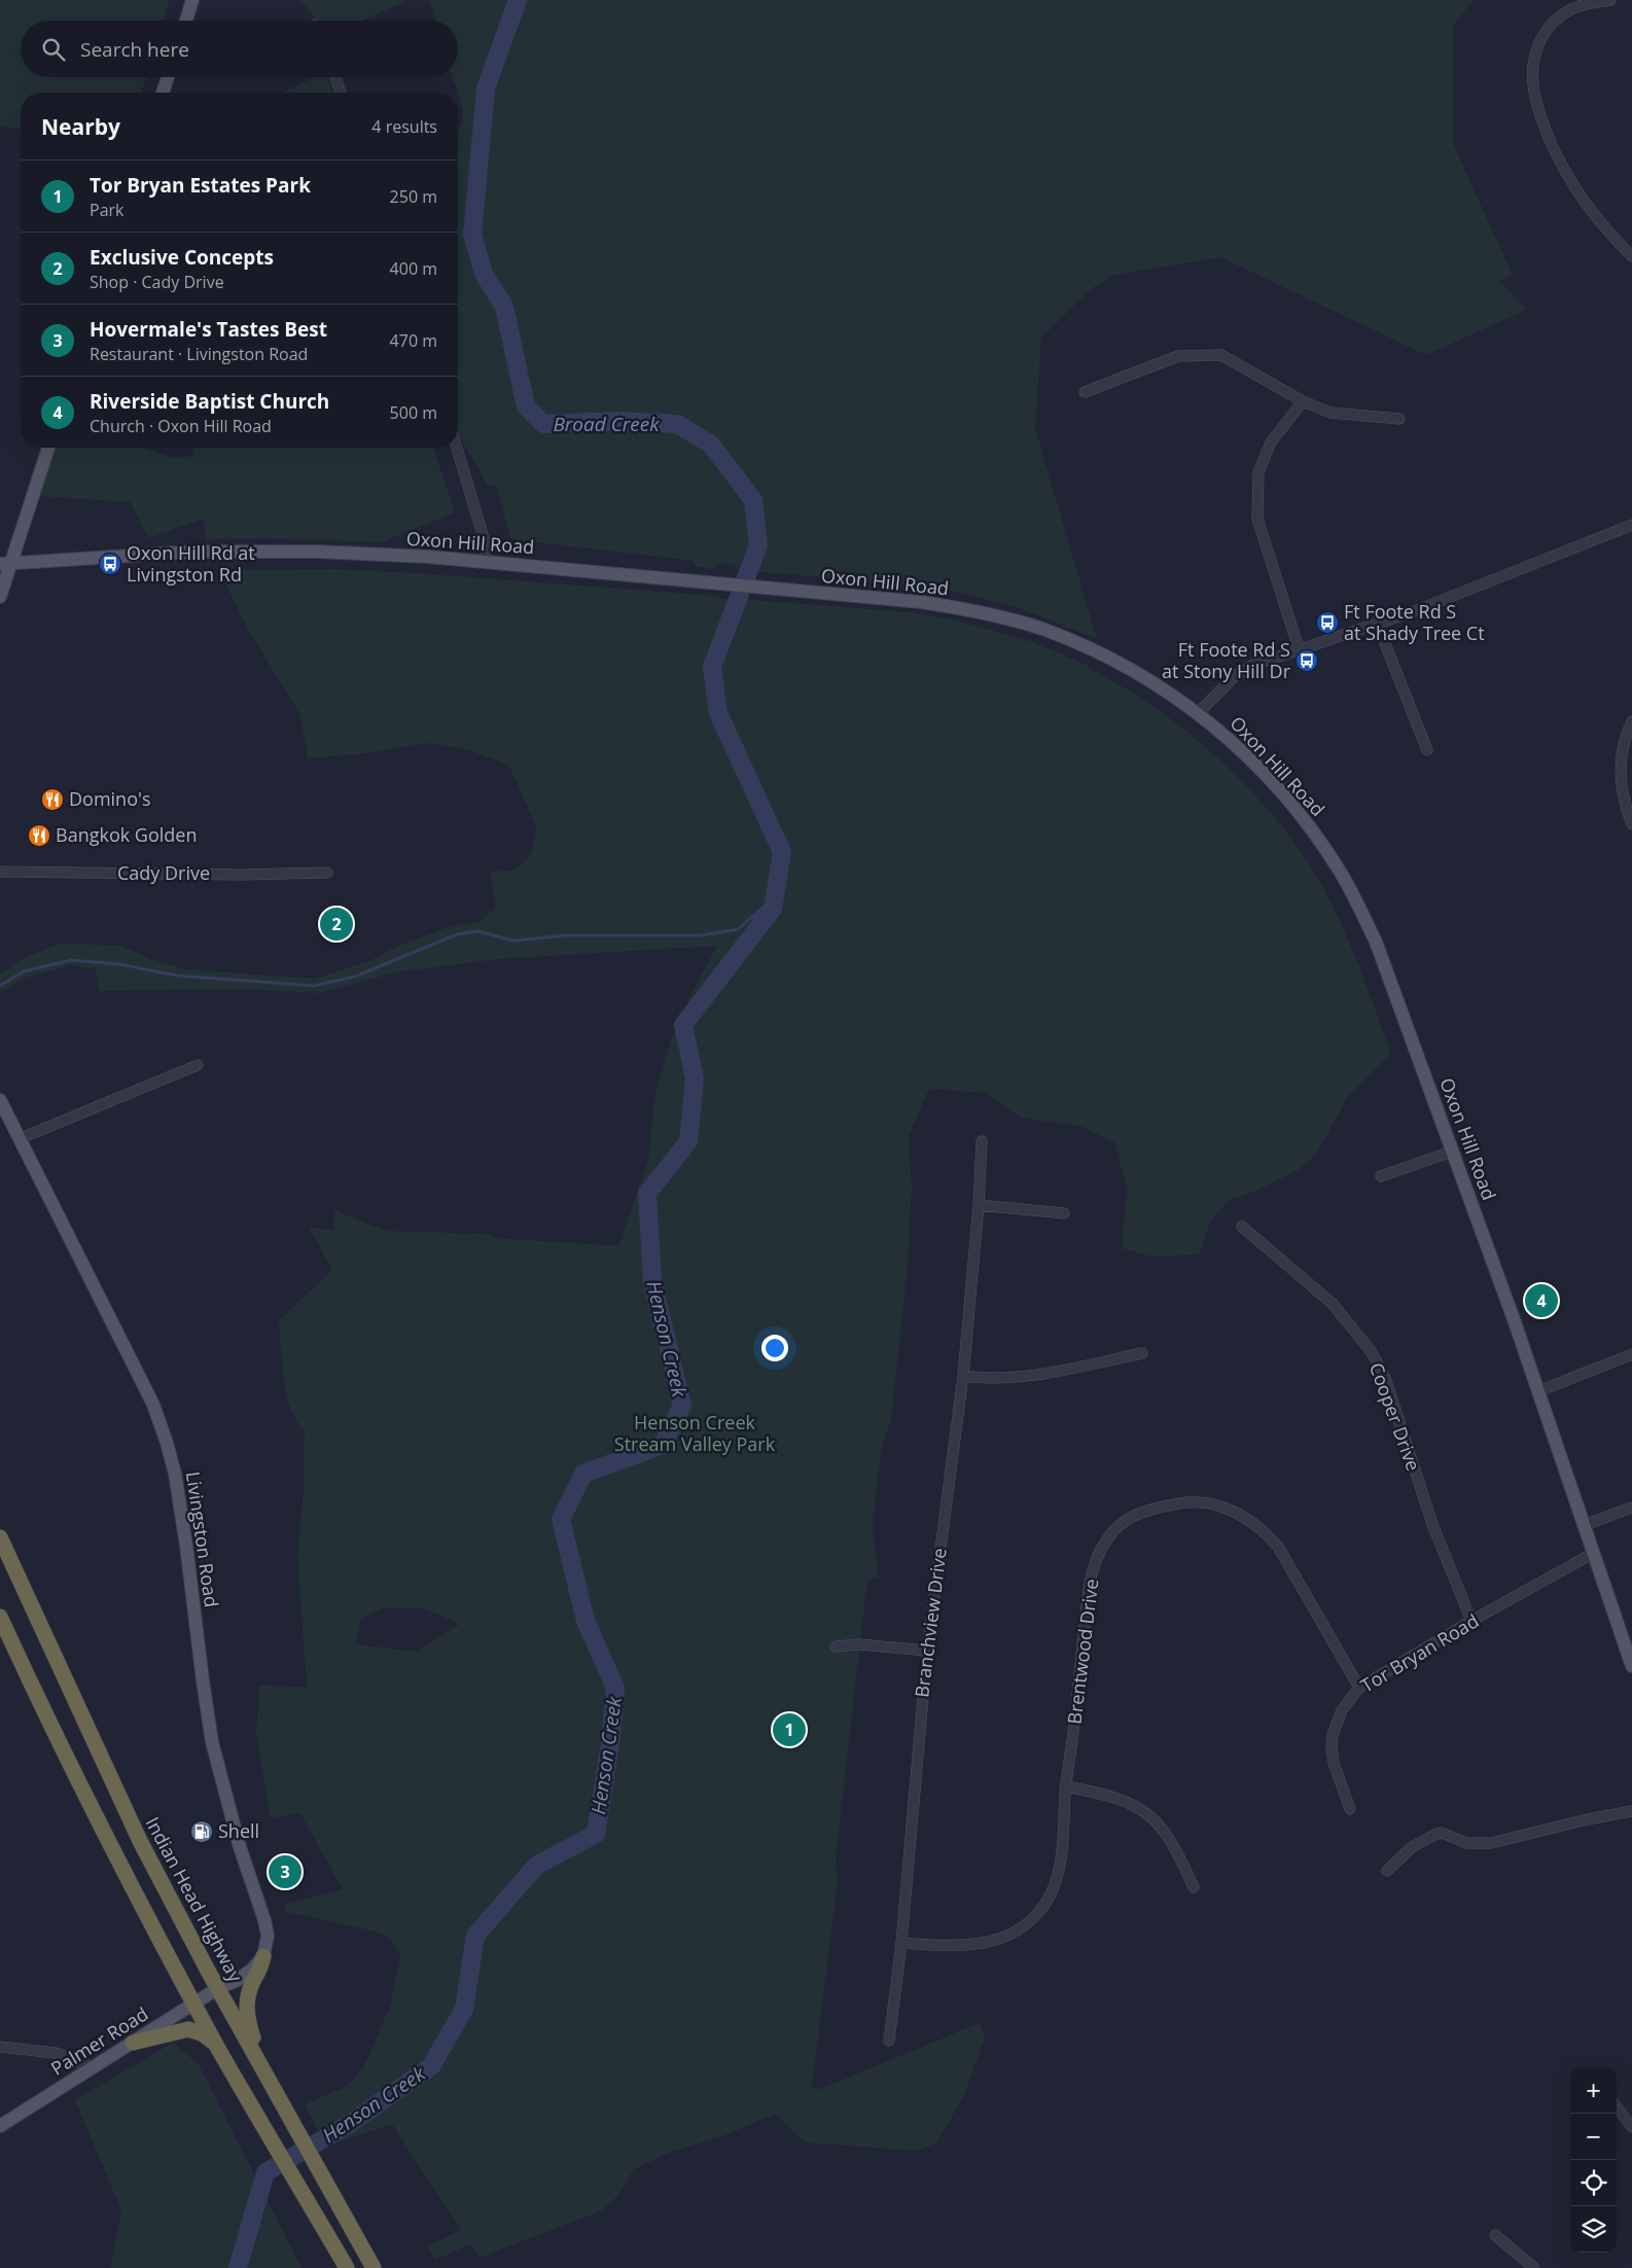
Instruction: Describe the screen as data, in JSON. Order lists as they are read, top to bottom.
{
  "streets": {
    "highway": ["Indian Head Highway"],
    "main road": ["Oxon Hill Road", "Livingston Road", "Palmer Road"],
    "street": [
      "Cady Drive",
      "Cooper Drive",
      "Branchview Drive",
      "Brentwood Drive",
      "Tor Bryan Road"
    ]
  },
  "crossings": [
    ["Oxon Hill Road", "Tor Bryan Road"],
    ["Cooper Drive", "Tor Bryan Road"],
    ["Branchview Drive", "Brentwood Drive"],
    ["Brentwood Drive", "Tor Bryan Road"],
    ["Indian Head Highway", "Palmer Road"]
  ],
  "water": ["Broad Creek", "Henson Creek"],
  "parks": ["Henson Creek Stream Valley Park"],
  "places": {
    "bus stop": ["Oxon Hill Rd at Livingston Rd", "Ft Foote Rd S at Shady Tree Ct", "Ft Foote Rd S at Stony Hill Dr"],
    "restaurant": ["Domino's", "Bangkok Golden"],
    "fuel station": ["Shell"]
  },
  "page": {
    "search": "Search here",
    "heading": ["Nearby", "4 results"],
    "list": [
      {
        "mark": "1",
        "name": "Tor Bryan Estates Park",
        "note": "Park",
        "value": "250 m"
      },
      {
        "mark": "2",
        "name": "Exclusive Concepts",
        "note": "Shop · Cady Drive",
        "value": "400 m"
      },
      {
        "mark": "3",
        "name": "Hovermale's Tastes Best",
        "note": "Restaurant · Livingston Road",
        "value": "470 m"
      },
      {
        "mark": "4",
        "name": "Riverside Baptist Church",
        "note": "Church · Oxon Hill Road",
        "value": "500 m"
      }
    ],
    "pins": [
      "2",
      "4",
      "1",
      "3"
    ],
    "map_buttons": ["+", "−"]
  }
}
